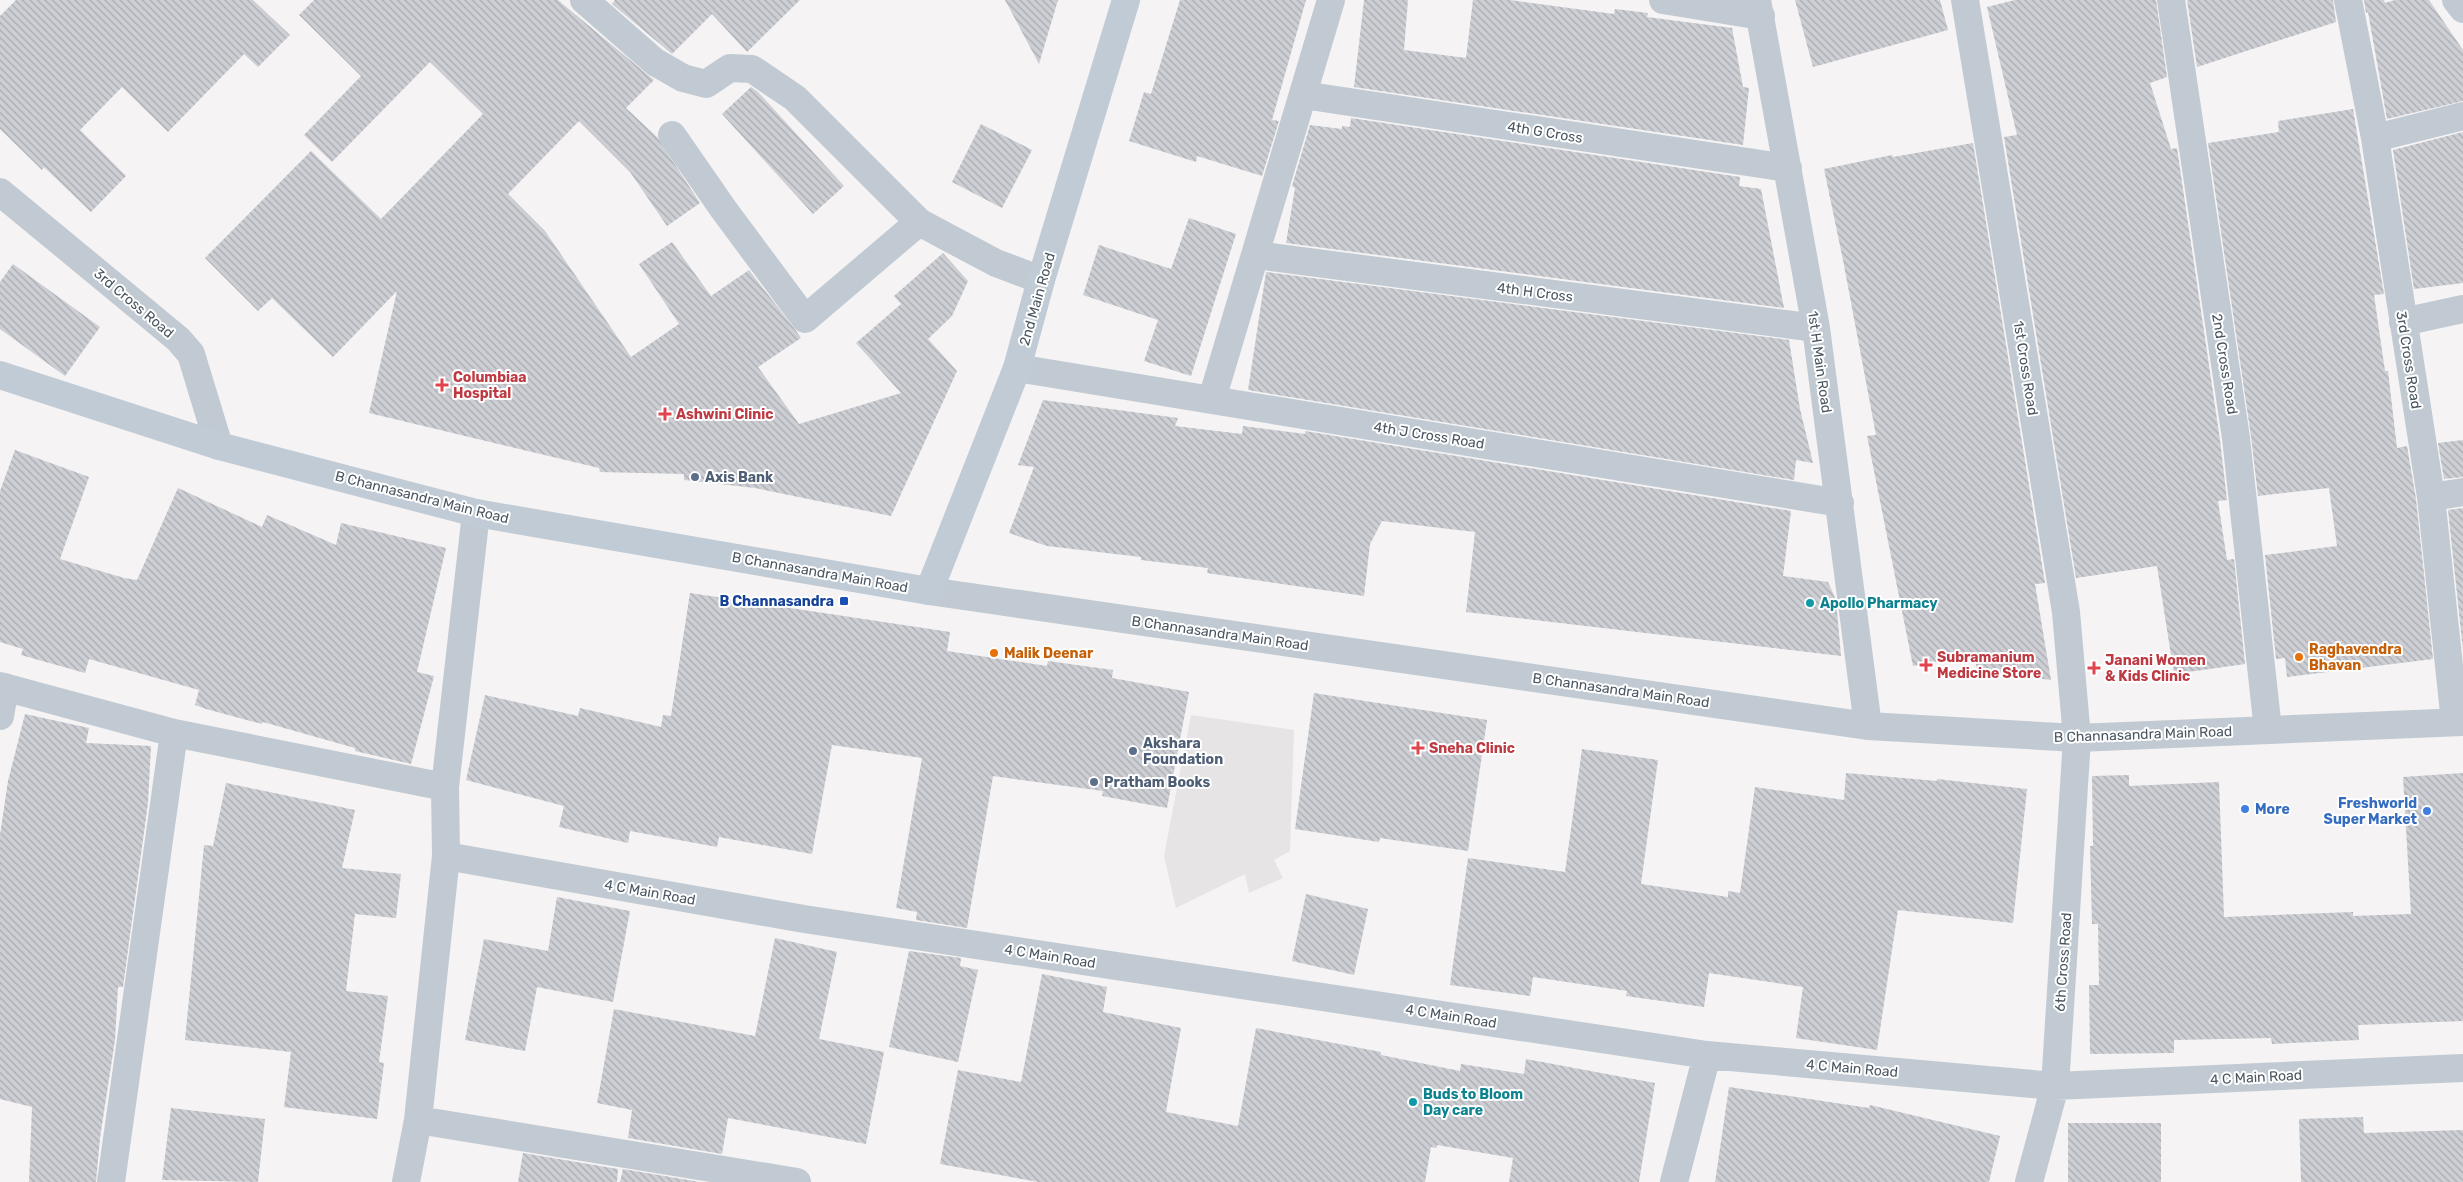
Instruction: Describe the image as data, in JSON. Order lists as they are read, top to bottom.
{
  "streets": {
    "main road": ["2nd Main Road", "B Channasandra Main Road"],
    "street": [
      "4th G Cross",
      "4th H Cross",
      "3rd Cross Road",
      "1st H Main Road",
      "2nd Cross Road",
      "1st Cross Road",
      "4th J Cross Road",
      "4 C Main Road",
      "6th Cross Road"
    ]
  },
  "crossings": [
    ["4th G Cross", "1st H Main Road"],
    ["4th H Cross", "1st H Main Road"],
    ["2nd Main Road", "4th J Cross Road"],
    ["2nd Main Road", "B Channasandra Main Road"],
    ["3rd Cross Road", "B Channasandra Main Road"],
    ["1st H Main Road", "4th J Cross Road"],
    ["1st H Main Road", "B Channasandra Main Road"],
    ["2nd Cross Road", "B Channasandra Main Road"],
    ["1st Cross Road", "B Channasandra Main Road"],
    ["1st Cross Road", "6th Cross Road"],
    ["B Channasandra Main Road", "6th Cross Road"],
    ["4 C Main Road", "6th Cross Road"]
  ],
  "places": {
    "health": [
      "Columbiaa Hospital",
      "Ashwini Clinic",
      "Subramanium Medicine Store",
      "Janani Women & Kids Clinic",
      "Sneha Clinic"
    ],
    "other": [
      "Axis Bank",
      "Apollo Pharmacy",
      "Malik Deenar",
      "Raghavendra Bhavan",
      "Akshara Foundation",
      "Pratham Books",
      "More",
      "Freshworld Super Market",
      "Buds to Bloom Day care"
    ],
    "transit": ["B Channasandra"]
  }
}
